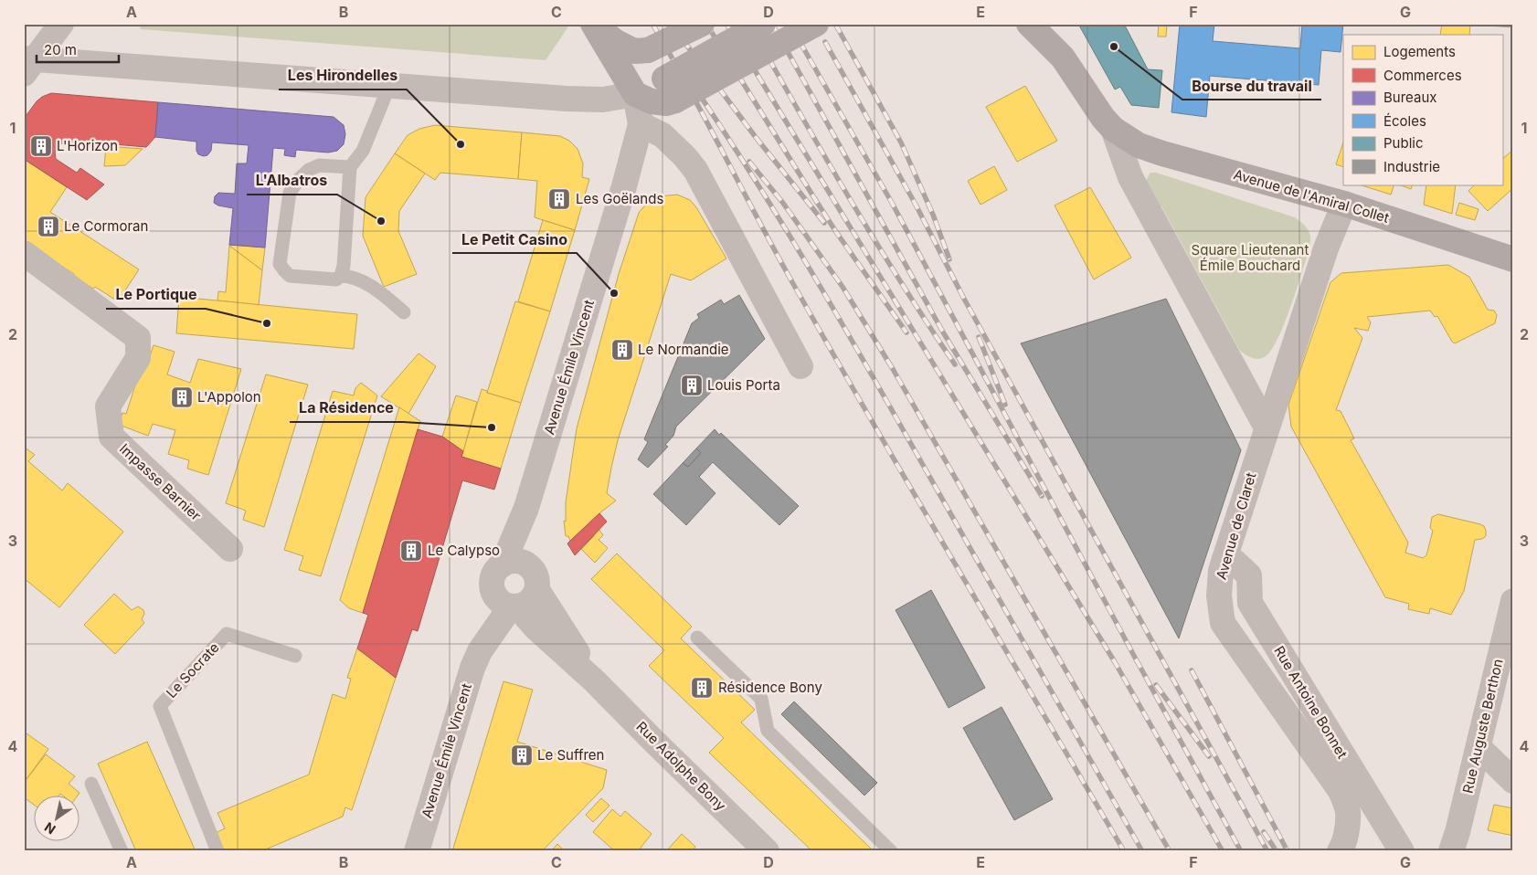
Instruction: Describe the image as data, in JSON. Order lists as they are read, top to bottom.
{
  "streets": {
    "main road": ["Avenue de l'Amiral Collet"],
    "street": [
      "Avenue Émile Vincent",
      "Impasse Barnier",
      "Avenue de Claret",
      "Rue Antoine Bonnet",
      "Rue Auguste Berthon",
      "Rue Adolphe Bony"
    ],
    "lane": ["Le Socrate"]
  },
  "crossings": [
    ["Avenue de l'Amiral Collet", "Avenue de Claret"],
    ["Avenue Émile Vincent", "Rue Adolphe Bony"],
    ["Avenue de Claret", "Rue Antoine Bonnet"]
  ],
  "parks": ["Square Lieutenant Émile Bouchard"],
  "places": {
    "other": [
      "Bourse du travail",
      "Les Hirondelles",
      "L'Albatros",
      "Le Petit Casino",
      "Le Portique",
      "La Résidence"
    ],
    "building": [
      "L'Horizon",
      "Les Goëlands",
      "Le Cormoran",
      "Le Normandie",
      "Louis Porta",
      "L'Appolon",
      "Le Calypso",
      "Résidence Bony",
      "Le Suffren"
    ]
  },
  "legend": [
    "Logements",
    "Commerces",
    "Bureaux",
    "Écoles",
    "Public",
    "Industrie"
  ],
  "scale_bar": "20 m",
  "north": "bottom left",
  "grid": {
    "columns": [
      "A",
      "B",
      "C",
      "D",
      "E",
      "F",
      "G"
    ],
    "rows": [
      "1",
      "2",
      "3",
      "4"
    ]
  }
}
